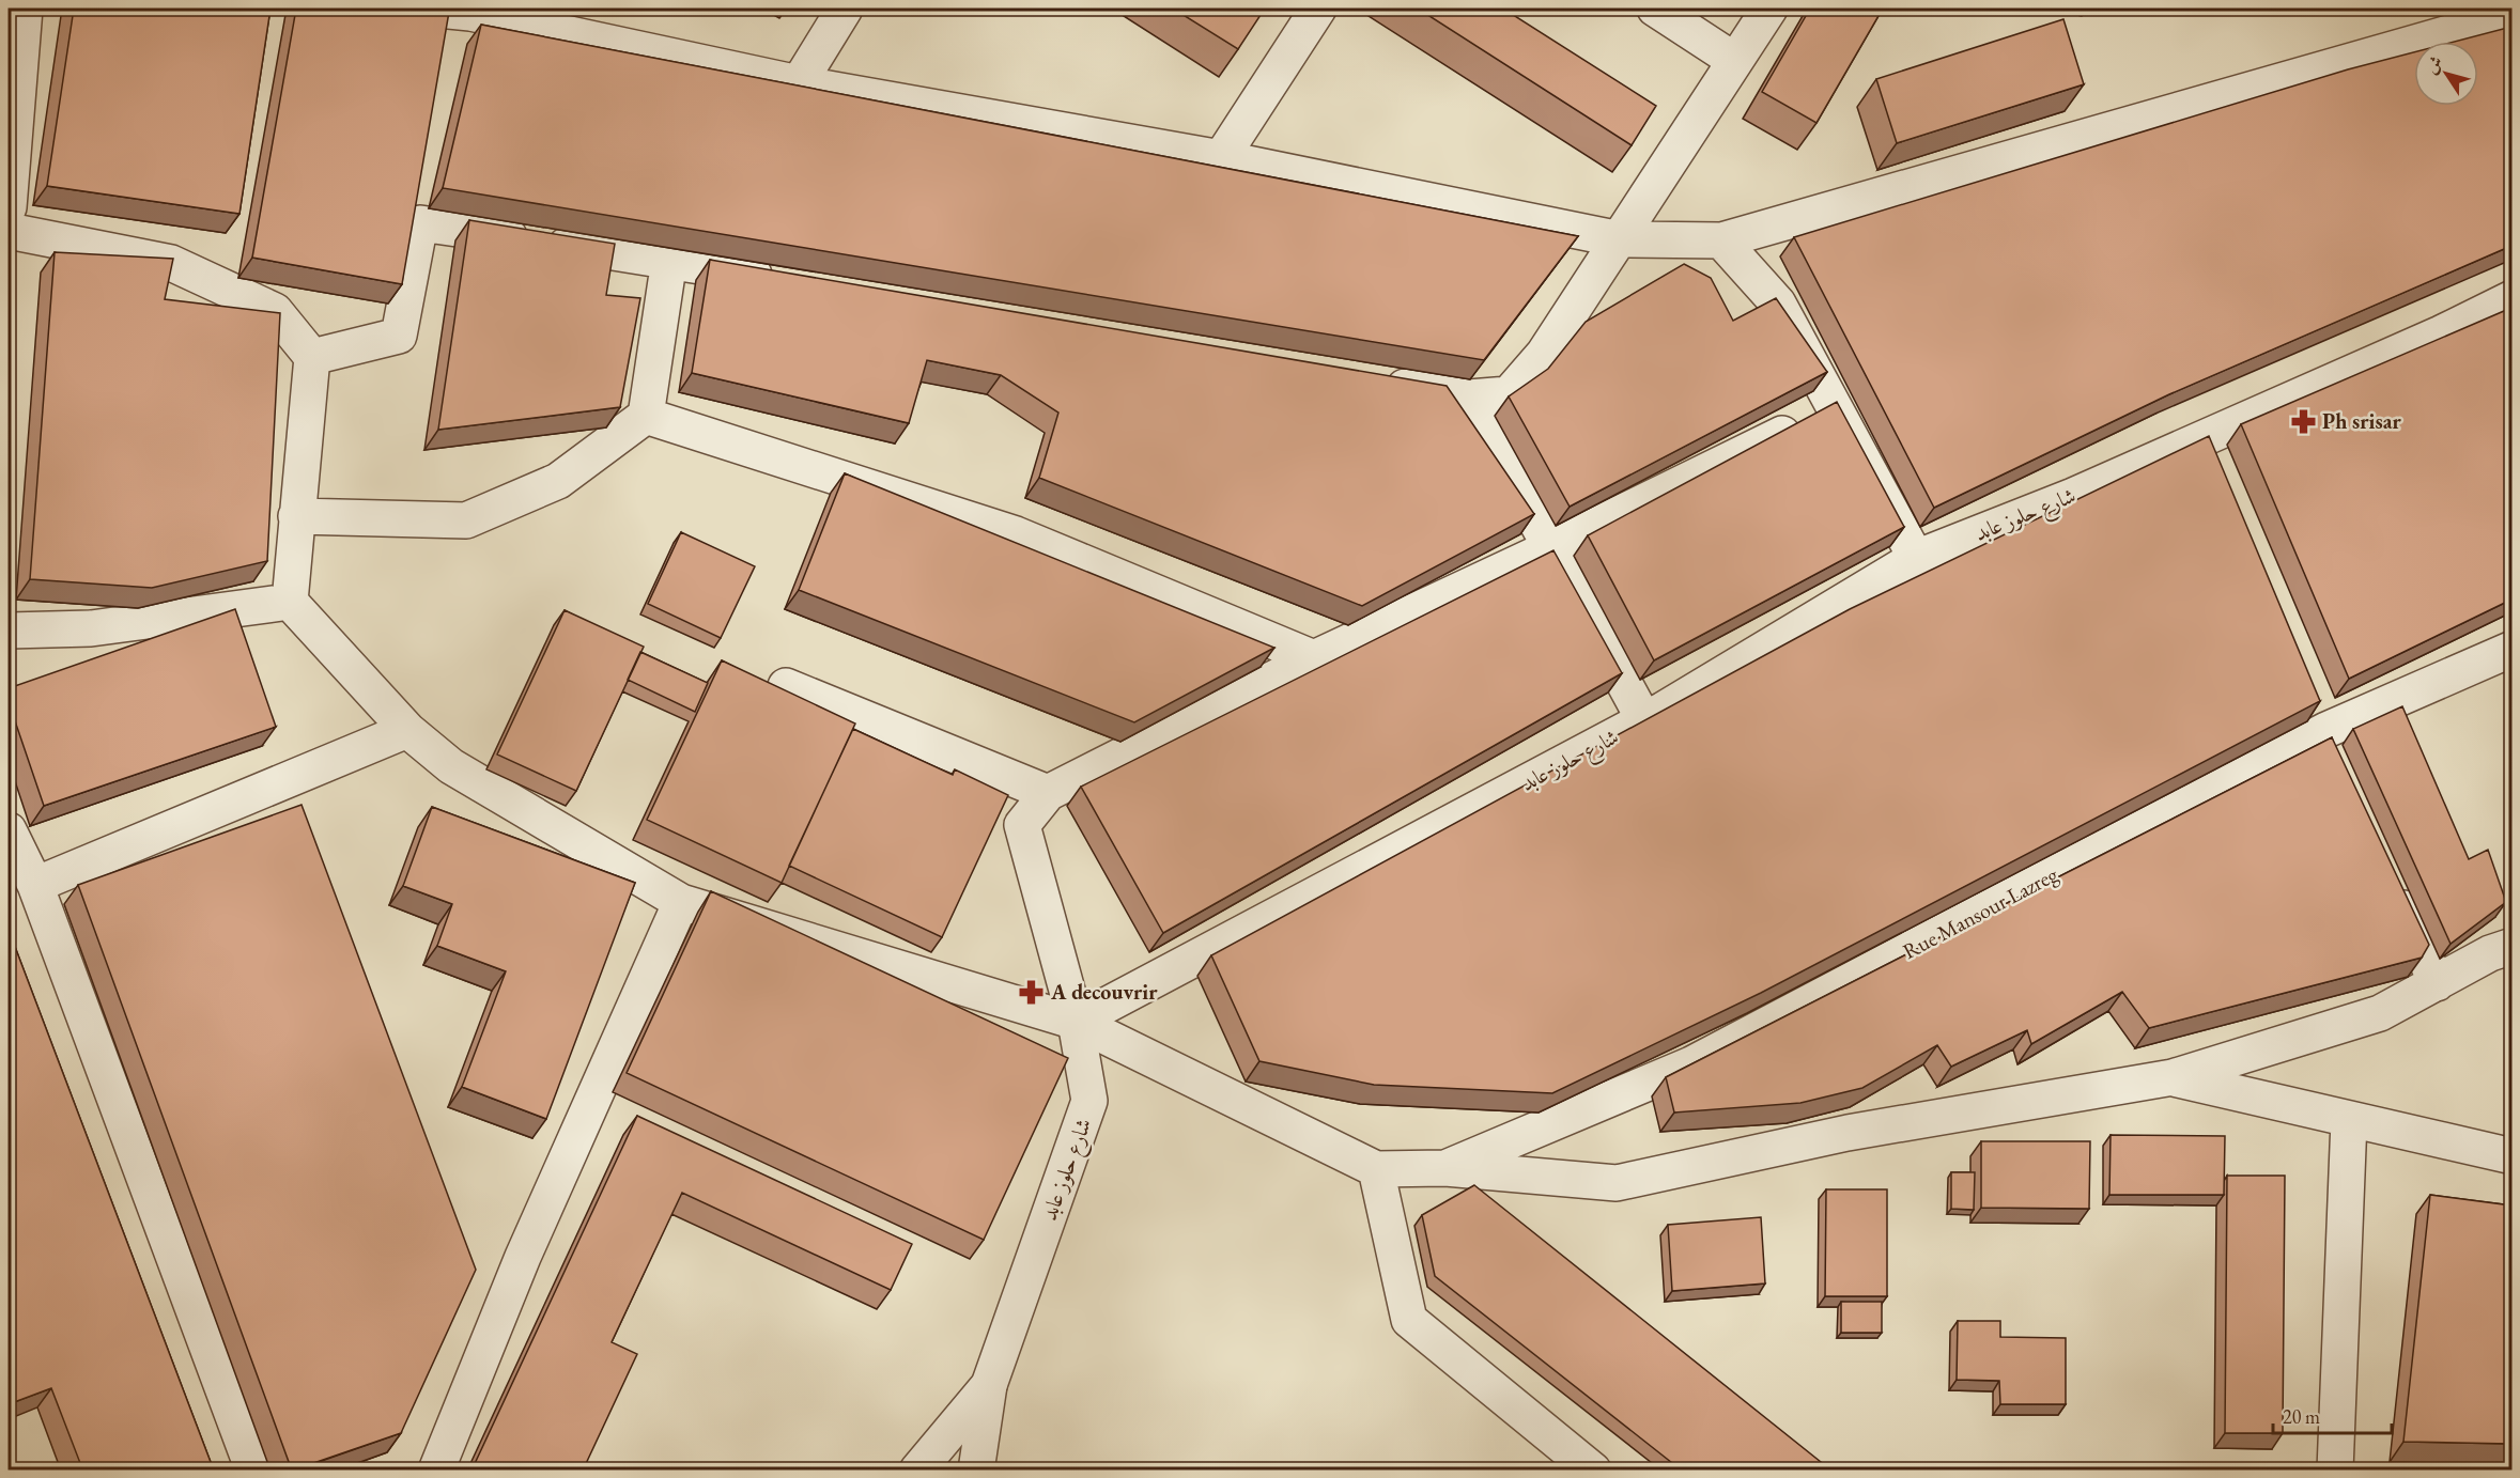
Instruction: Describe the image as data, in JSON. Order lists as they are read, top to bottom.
{
  "streets": {
    "street": ["شارع حلوز عابد", "Rue Mansour Lazreg"]
  },
  "places": {
    "pharmacy": ["Ph srisar", "A decouvrir"]
  },
  "scale_bar": "20 m",
  "north": "top left"
}
